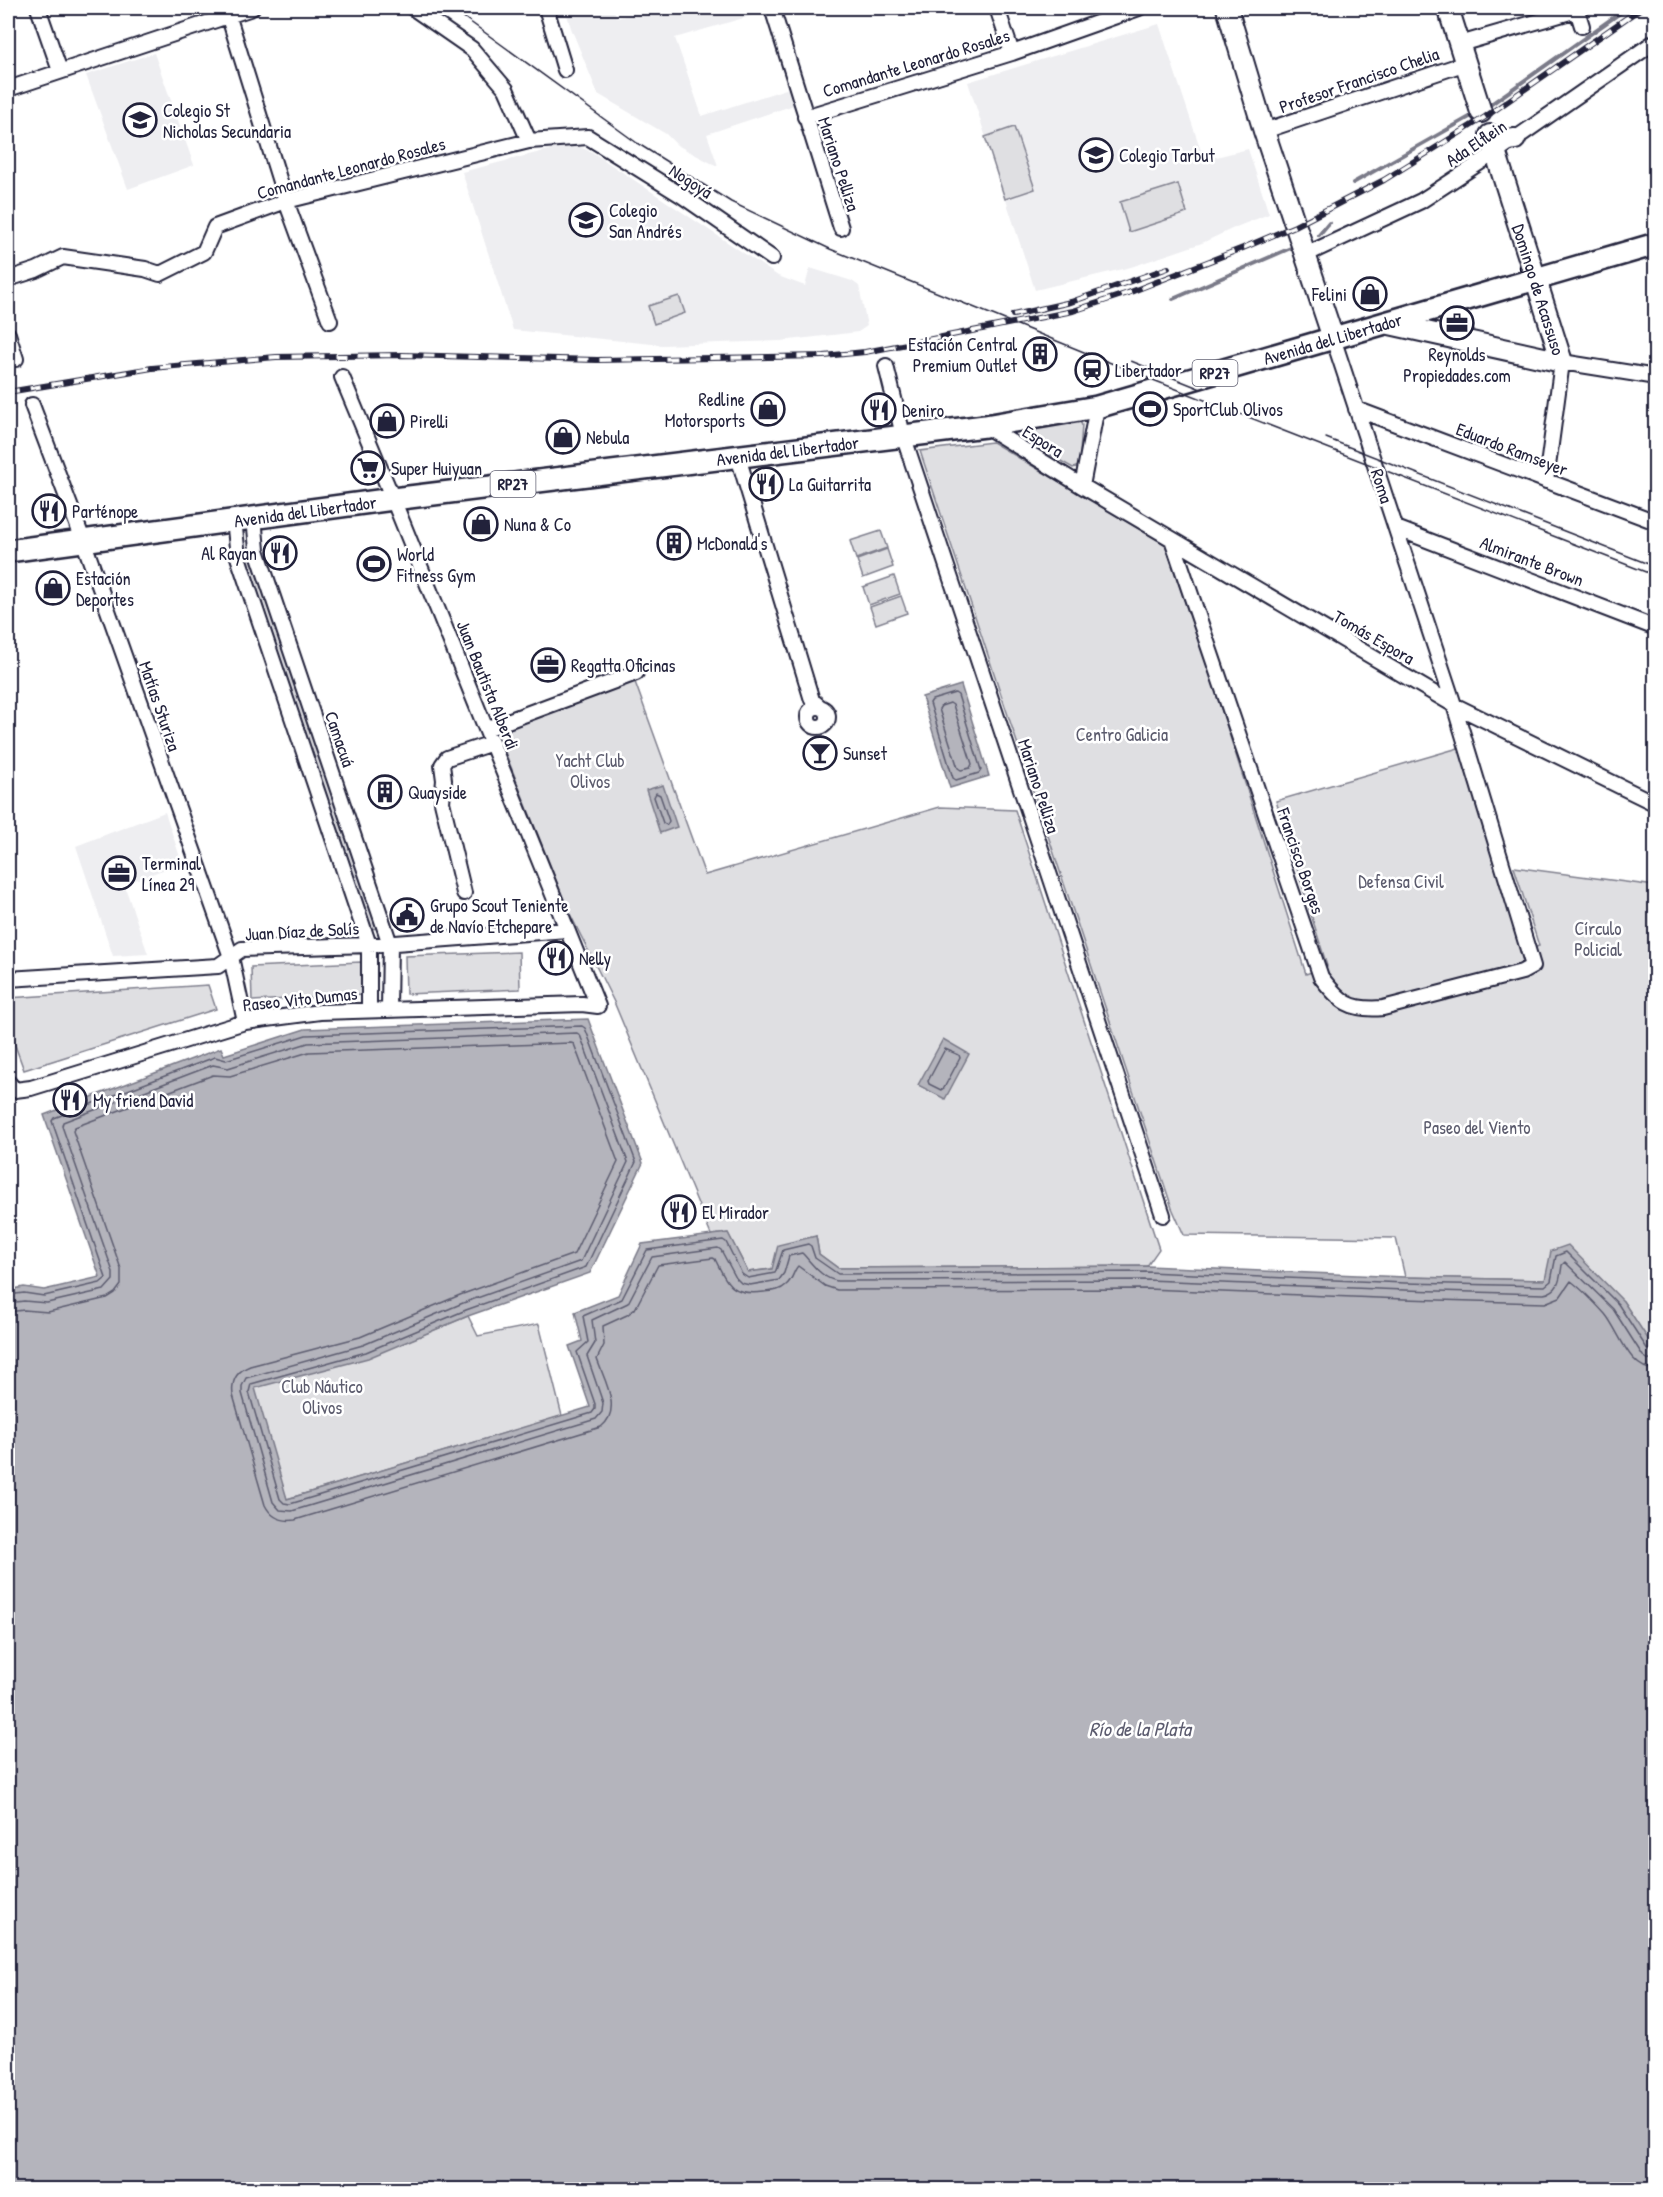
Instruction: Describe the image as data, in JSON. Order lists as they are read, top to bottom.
{
  "streets": {
    "main road": ["Avenida del Libertador", "RP27"],
    "street": [
      "Comandante Leonardo Rosales",
      "Profesor Francisco Chelia",
      "Ada Elflein",
      "Mariano Pelliza",
      "Nogoyá",
      "Domingo de Acassuso",
      "Espora",
      "Eduardo Ramseyer",
      "Roma",
      "Almirante Brown",
      "Tomás Espora",
      "Juan Bautista Alberdi",
      "Matías Sturiza",
      "Camacuá",
      "Francisco Borges",
      "Juan Díaz de Solís",
      "Paseo Vito Dumas"
    ]
  },
  "crossings": [
    ["Comandante Leonardo Rosales", "Mariano Pelliza"],
    ["Comandante Leonardo Rosales", "Nogoyá"],
    ["Profesor Francisco Chelia", "Roma"],
    ["Ada Elflein", "Domingo de Acassuso"],
    ["Ada Elflein", "Roma"],
    ["Mariano Pelliza", "Avenida del Libertador"],
    ["Domingo de Acassuso", "Avenida del Libertador"],
    ["Domingo de Acassuso", "Eduardo Ramseyer"],
    ["Avenida del Libertador", "Espora"],
    ["Avenida del Libertador", "Roma"],
    ["Avenida del Libertador", "Juan Bautista Alberdi"],
    ["Avenida del Libertador", "Matías Sturiza"],
    ["Avenida del Libertador", "Camacuá"],
    ["Espora", "Tomás Espora"],
    ["Eduardo Ramseyer", "Roma"],
    ["Roma", "Almirante Brown"],
    ["Roma", "Tomás Espora"],
    ["Roma", "Francisco Borges"],
    ["Tomás Espora", "Francisco Borges"],
    ["Juan Bautista Alberdi", "Juan Díaz de Solís"],
    ["Juan Bautista Alberdi", "Paseo Vito Dumas"],
    ["Matías Sturiza", "Juan Díaz de Solís"],
    ["Matías Sturiza", "Paseo Vito Dumas"],
    ["Camacuá", "Juan Díaz de Solís"],
    ["Camacuá", "Paseo Vito Dumas"]
  ],
  "water": ["Río de la Plata"],
  "parks": [
    "Centro Galicia",
    "Yacht Club Olivos",
    "Defensa Civil",
    "Círculo Policial",
    "Paseo del Viento",
    "Club Náutico Olivos"
  ],
  "places": {
    "school or university": ["Colegio St Nicholas Secundaria", "Colegio Tarbut", "Colegio San Andrés"],
    "shop": [
      "Felini",
      "Redline Motorsports",
      "Pirelli",
      "Nebula",
      "Nuna & Co",
      "Estación Deportes"
    ],
    "office": ["Reynolds Propiedades.com", "Regatta Oficinas", "Terminal Línea 29"],
    "building": ["Estación Central Premium Outlet", "McDonald's", "Quayside"],
    "station": ["Libertador"],
    "sports": ["SportClub Olivos", "World Fitness Gym"],
    "restaurant": [
      "Deniro",
      "La Guitarrita",
      "Parténope",
      "Al Rayan",
      "Nelly",
      "My friend David",
      "El Mirador"
    ],
    "supermarket": ["Super Huiyuan"],
    "bar": ["Sunset"],
    "public building": ["Grupo Scout Teniente de Navío Etchepare"]
  }
}
